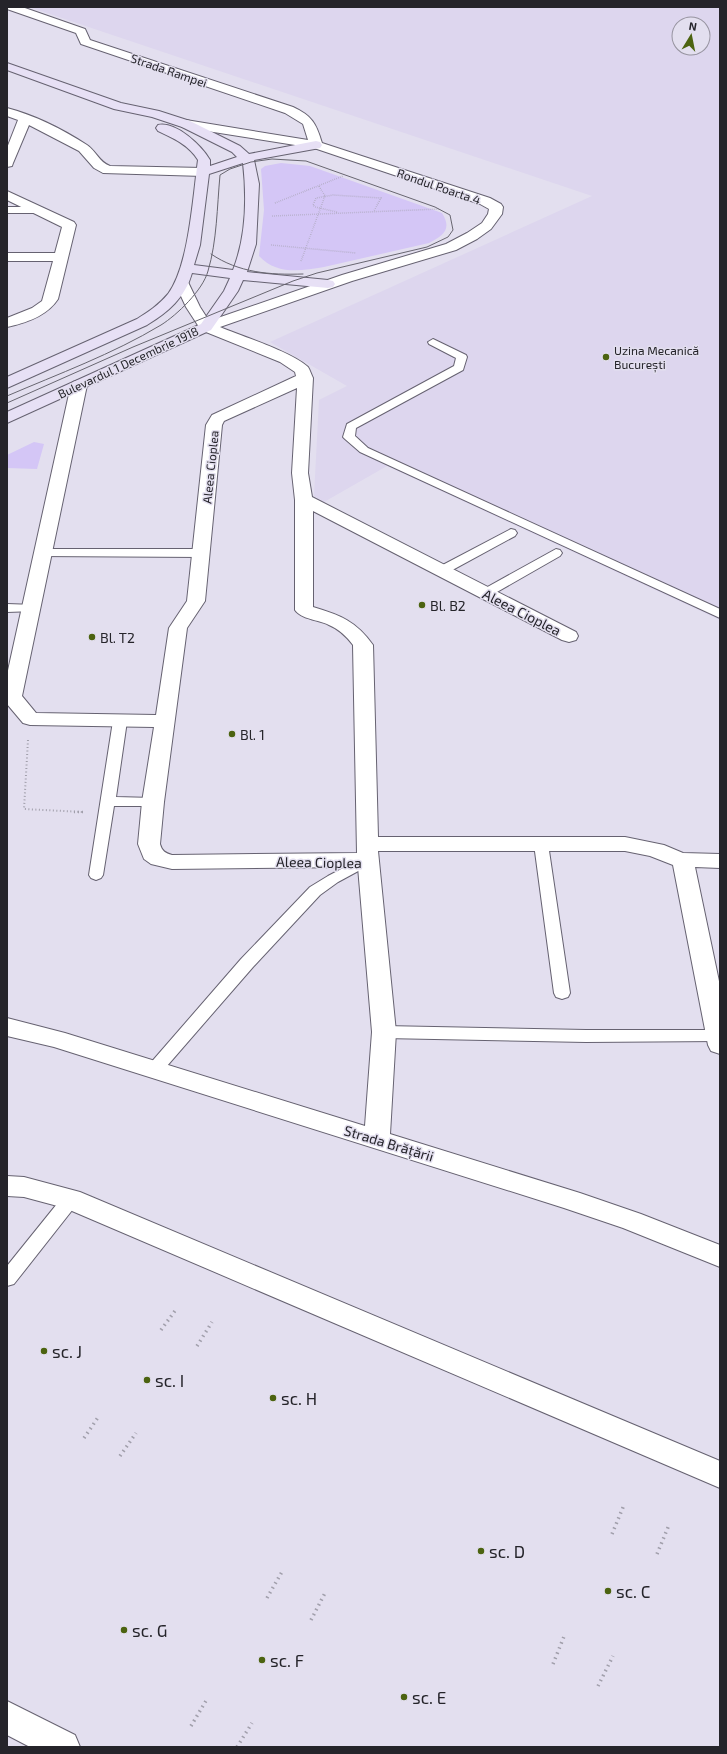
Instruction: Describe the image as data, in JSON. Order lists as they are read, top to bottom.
{
  "streets": {
    "main road": ["Bulevardul 1 Decembrie 1918"],
    "street": [
      "Strada Rampei",
      "Rondul Poarta 4",
      "Aleea Cioplea",
      "Strada Brățării"
    ]
  },
  "crossings": [
    ["Strada Rampei", "Rondul Poarta 4"],
    ["Rondul Poarta 4", "Bulevardul 1 Decembrie 1918"],
    ["Aleea Cioplea", "Strada Brățării"]
  ],
  "places": [
    "Uzina Mecanică București",
    "Bl. B2",
    "Bl. T2",
    "Bl. 1",
    "sc. J",
    "sc. I",
    "sc. H",
    "sc. D",
    "sc. C",
    "sc. G",
    "sc. F",
    "sc. E"
  ],
  "north": "top"
}
